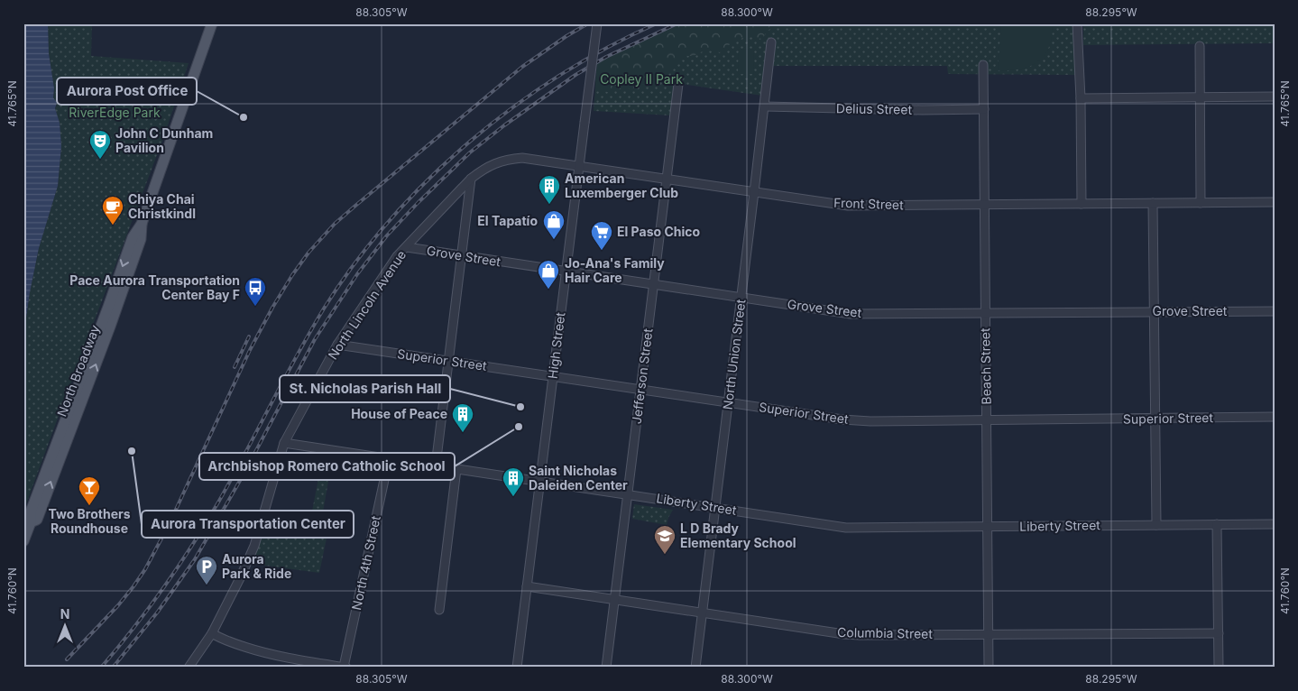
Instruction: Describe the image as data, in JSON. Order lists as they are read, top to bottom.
{
  "streets": {
    "main road": ["North Broadway"],
    "street": [
      "Delius Street",
      "Front Street",
      "Grove Street",
      "North Lincoln Avenue",
      "High Street",
      "North Union Street",
      "Superior Street",
      "Beach Street",
      "Jefferson Street",
      "Liberty Street",
      "North 4th Street",
      "Columbia Street"
    ]
  },
  "crossings": [
    ["Delius Street", "North Union Street"],
    ["Delius Street", "Beach Street"],
    ["Front Street", "North Lincoln Avenue"],
    ["Front Street", "High Street"],
    ["Front Street", "North Union Street"],
    ["Front Street", "Beach Street"],
    ["Front Street", "Jefferson Street"],
    ["Grove Street", "North Lincoln Avenue"],
    ["Grove Street", "High Street"],
    ["Grove Street", "North Union Street"],
    ["Grove Street", "Beach Street"],
    ["Grove Street", "Jefferson Street"],
    ["North Lincoln Avenue", "Superior Street"],
    ["North Lincoln Avenue", "Liberty Street"],
    ["High Street", "Superior Street"],
    ["High Street", "Liberty Street"],
    ["High Street", "Columbia Street"],
    ["North Union Street", "Superior Street"],
    ["North Union Street", "Liberty Street"],
    ["North Union Street", "Columbia Street"],
    ["Superior Street", "Beach Street"],
    ["Superior Street", "Jefferson Street"],
    ["Beach Street", "Liberty Street"],
    ["Beach Street", "Columbia Street"],
    ["Jefferson Street", "Liberty Street"],
    ["Jefferson Street", "Columbia Street"],
    ["Liberty Street", "North 4th Street"]
  ],
  "parks": ["Copley II Park", "RiverEdge Park"],
  "places": {
    "other": [
      "Aurora Post Office",
      "St. Nicholas Parish Hall",
      "Archbishop Romero Catholic School",
      "Aurora Transportation Center"
    ],
    "theatre": ["John C Dunham Pavilion"],
    "building": ["American Luxemberger Club", "House of Peace", "Saint Nicholas Daleiden Center"],
    "cafe": ["Chiya Chai Christkindl"],
    "shop": ["El Tapatío", "Jo-Ana's Family Hair Care"],
    "supermarket": ["El Paso Chico"],
    "bus stop": ["Pace Aurora Transportation Center Bay F"],
    "bar": ["Two Brothers Roundhouse"],
    "school or university": ["L D Brady Elementary School"],
    "parking": ["Aurora Park & Ride"]
  },
  "north": "top",
  "coordinates": [
    "88.305°W",
    "88.300°W",
    "88.295°W",
    "41.765°N",
    "41.760°N"
  ]
}
